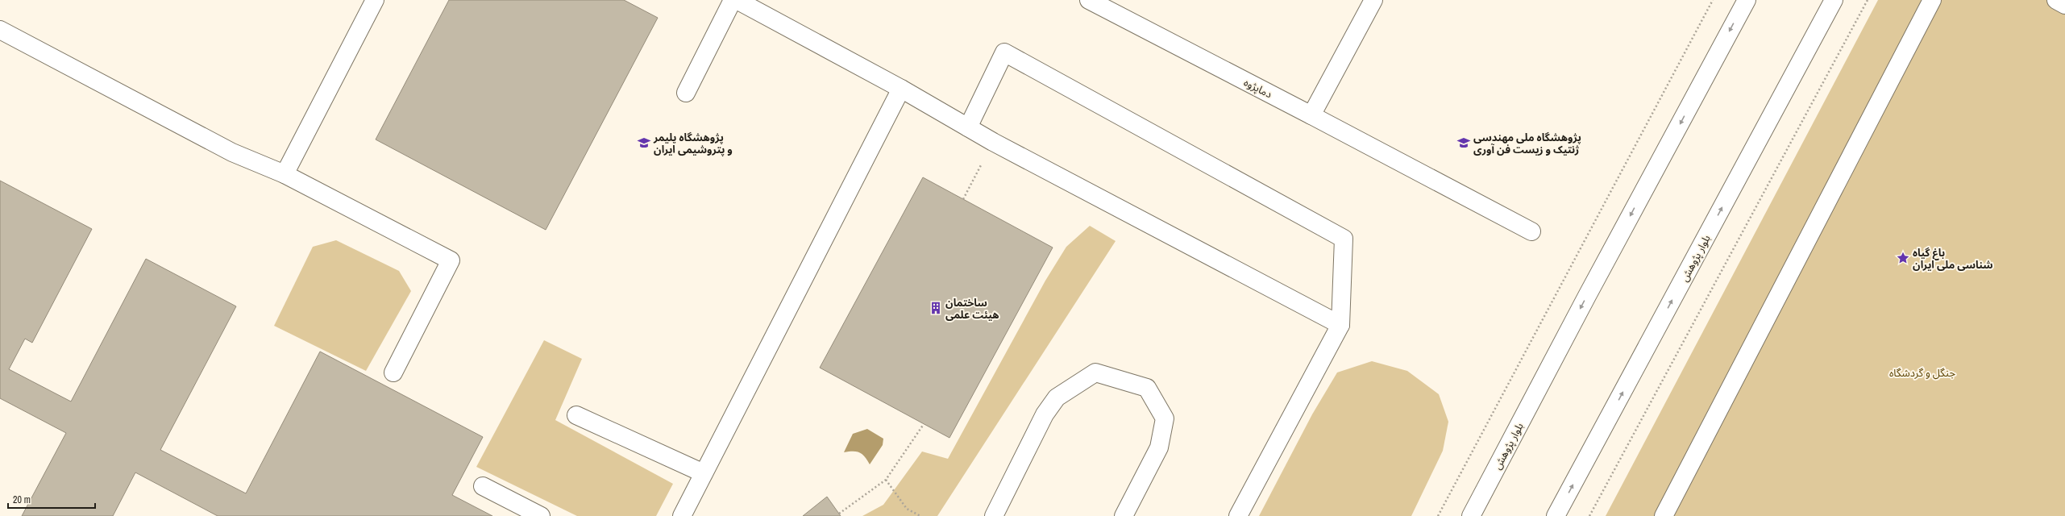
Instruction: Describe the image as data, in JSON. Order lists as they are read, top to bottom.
{
  "streets": {
    "street": ["دماپژوه", "بلوار پژوهش"]
  },
  "parks": ["جنگل و گردشگاه"],
  "places": {
    "school or university": ["پژوهشگاه پلیمر و پتروشیمی ایران", "پژوهشگاه ملی مهندسی ژنتیک و زیست فن آوری"],
    "place": ["باغ گیاه‌ شناسی ملی ایران"],
    "building": ["ساختمان هیئت علمی"]
  },
  "scale_bar": "20 m"
}
